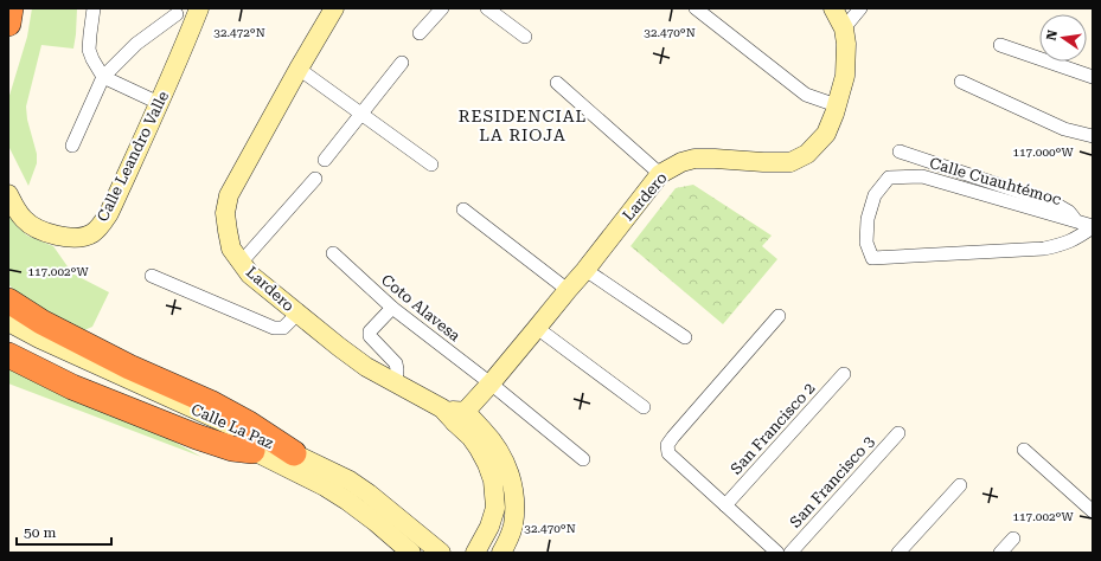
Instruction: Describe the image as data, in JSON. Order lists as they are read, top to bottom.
{
  "streets": {
    "street": [
      "Calle Leandro Valle",
      "Calle Cuauhtémoc",
      "Lardero",
      "Coto Alavesa",
      "Calle La Paz",
      "San Francisco 2",
      "San Francisco 3"
    ]
  },
  "crossings": [
    ["Lardero", "Coto Alavesa"]
  ],
  "districts": ["RESIDENCIAL LA RIOJA"],
  "scale_bar": "50 m",
  "north": "left",
  "coordinates": [
    "32.472°N",
    "32.470°N",
    "117.000°W",
    "117.002°W"
  ]
}
